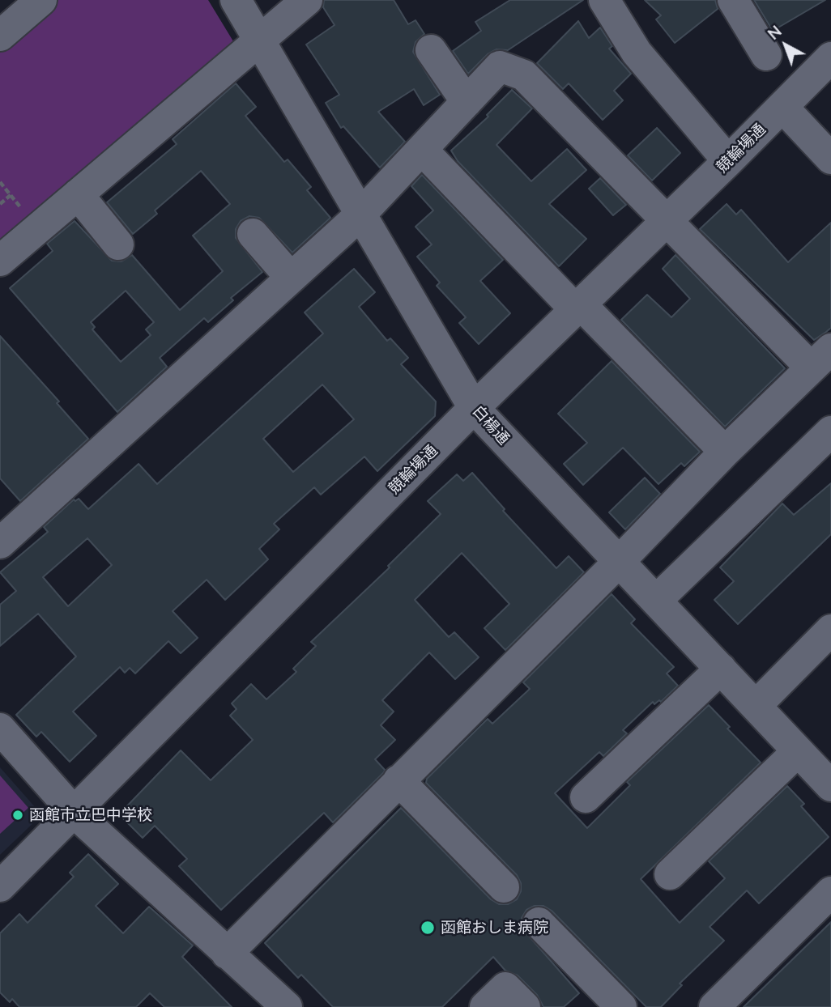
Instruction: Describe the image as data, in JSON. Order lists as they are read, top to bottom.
{
  "streets": {
    "street": ["競輪場通", "白楊通"]
  },
  "crossings": [
    ["競輪場通", "白楊通"]
  ],
  "places": ["函館市立巴中学校", "函館おしま病院"],
  "north": "top left"
}
